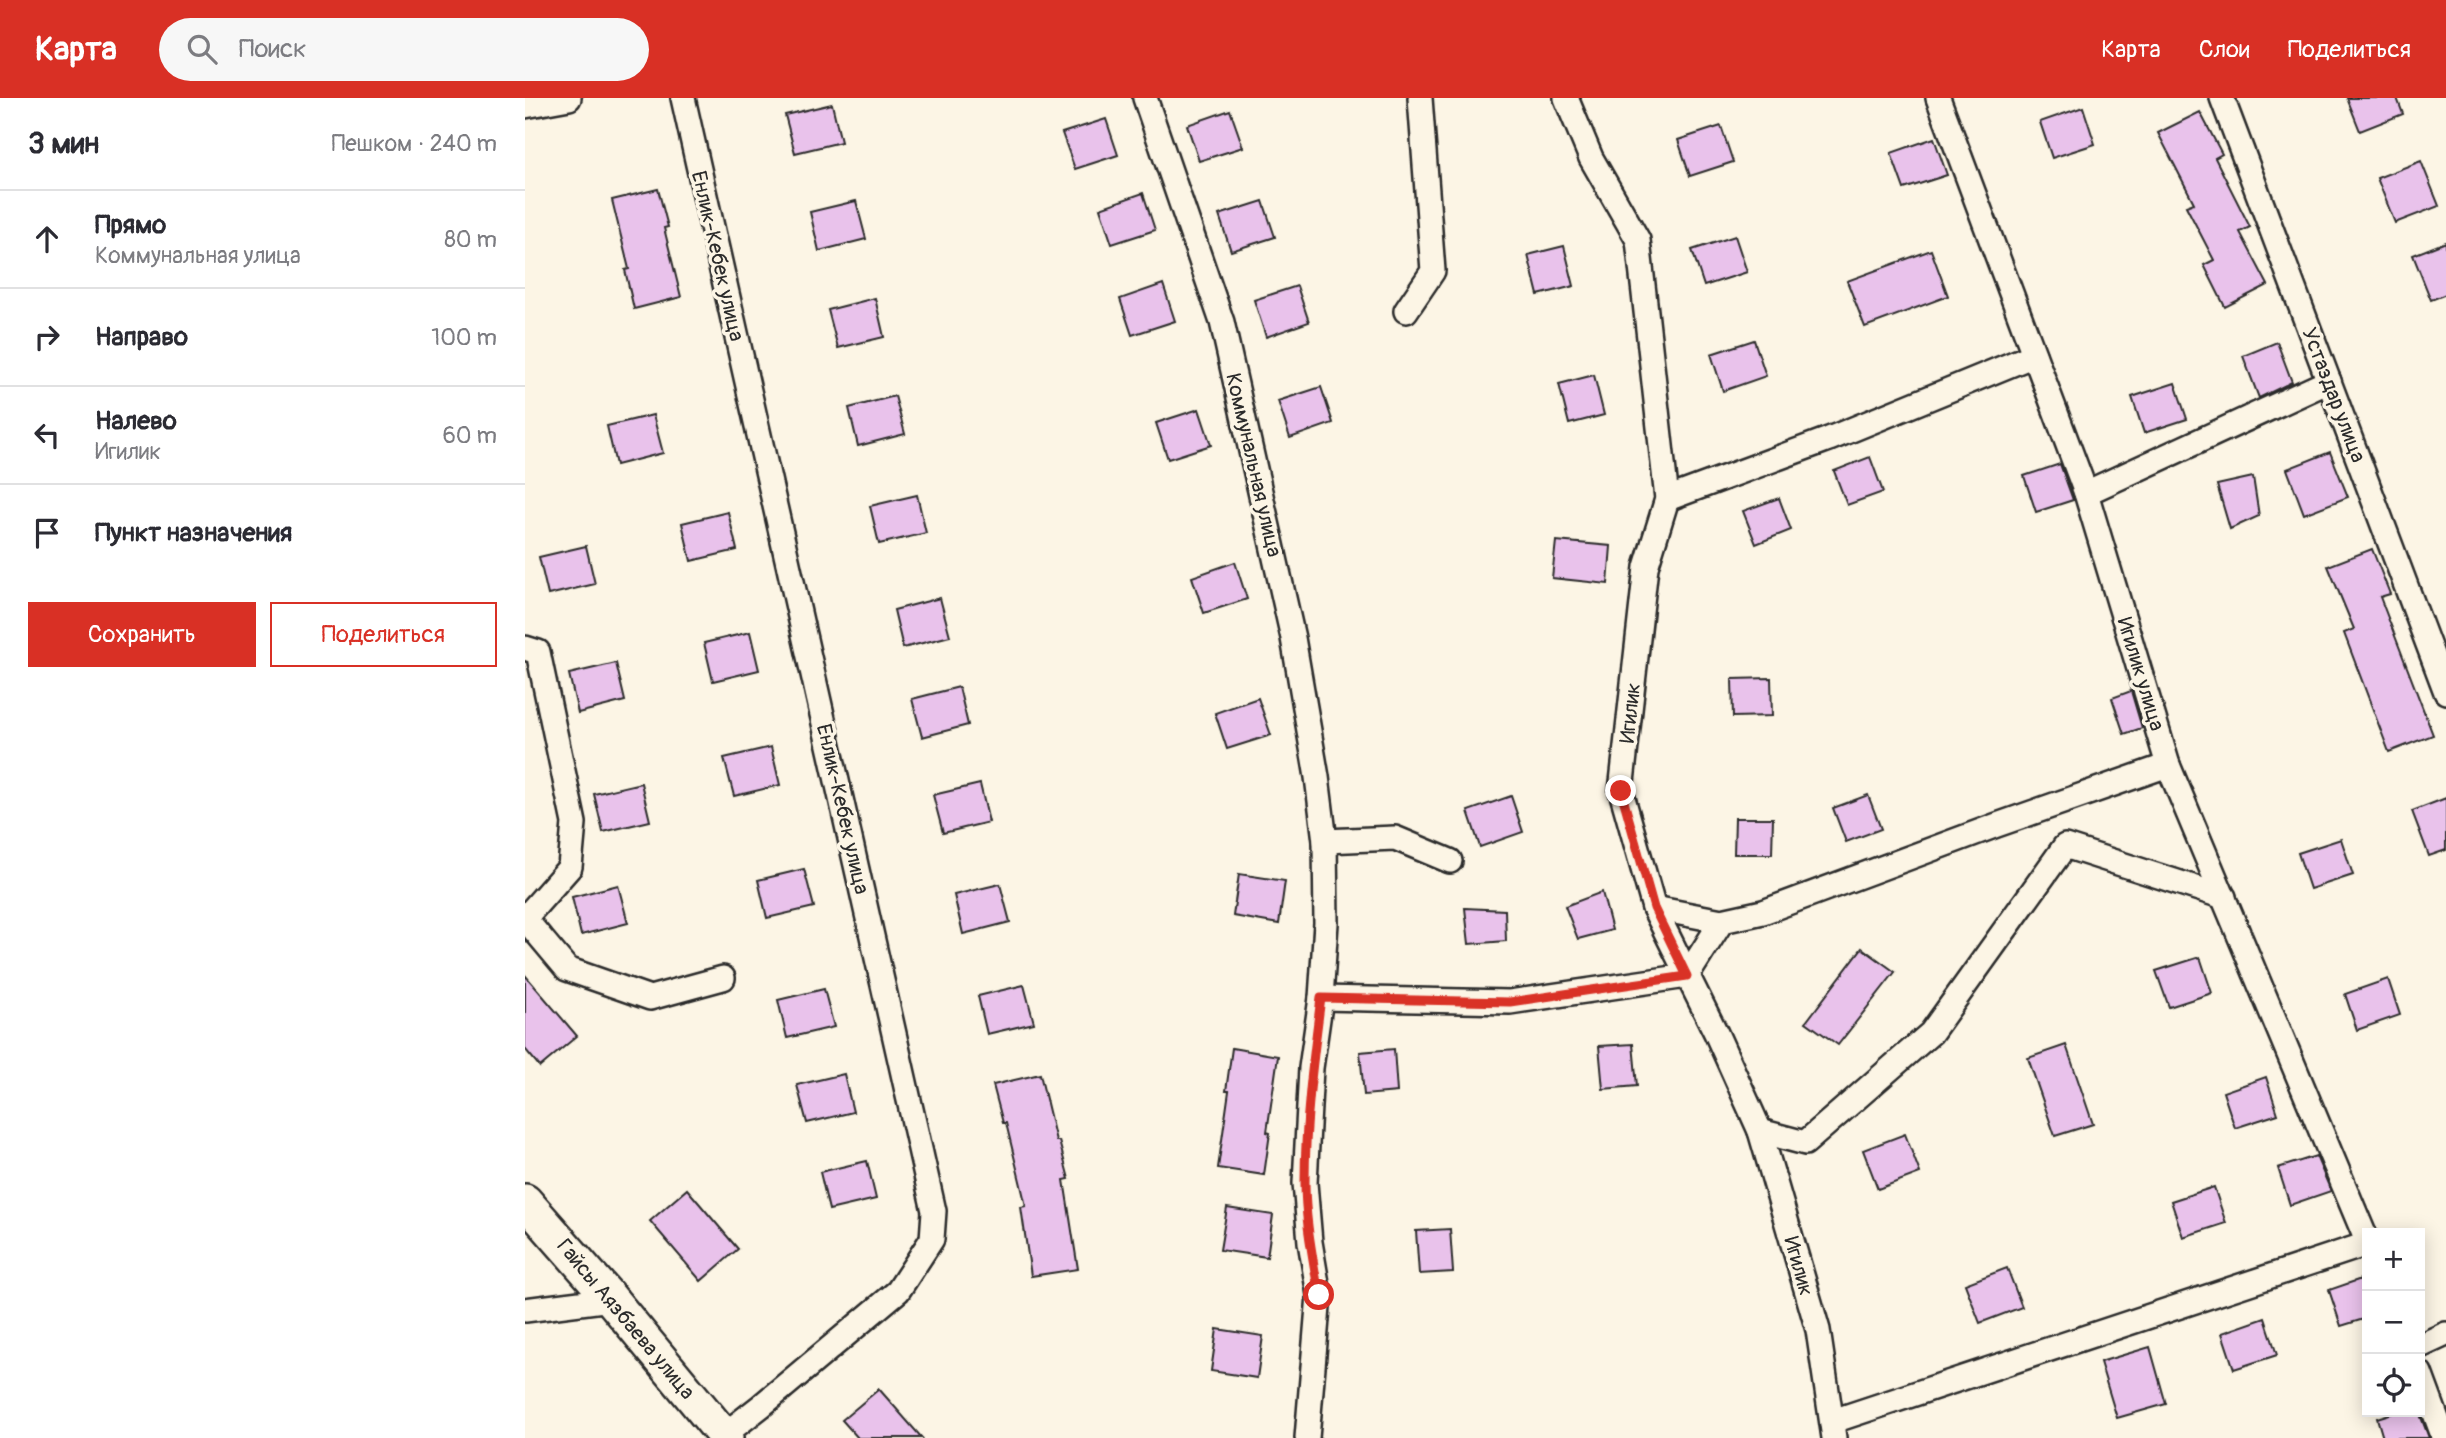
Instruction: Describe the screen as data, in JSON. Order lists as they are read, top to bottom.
{
  "streets": {
    "highway": ["Гайсы Аязбаева улица"],
    "street": [
      "Енлик-Кебек улица",
      "Устаздар улица",
      "Коммунальная улица",
      "Игилик улица",
      "Игилик"
    ]
  },
  "crossings": [
    ["Енлик-Кебек улица", "Гайсы Аязбаева улица"]
  ],
  "page": {
    "header": "Карта",
    "search": "Поиск",
    "nav": ["Карта", "Слои", "Поделиться"],
    "heading": ["3 мин", "Пешком · 240 m"],
    "list": [
      ["Прямо", "Коммунальная улица", "80 m"],
      ["Направо", "100 m"],
      ["Налево", "Игилик", "60 m"],
      "Пункт назначения"
    ],
    "buttons": ["Сохранить", "Поделиться"],
    "map_buttons": ["+", "−"]
  }
}
